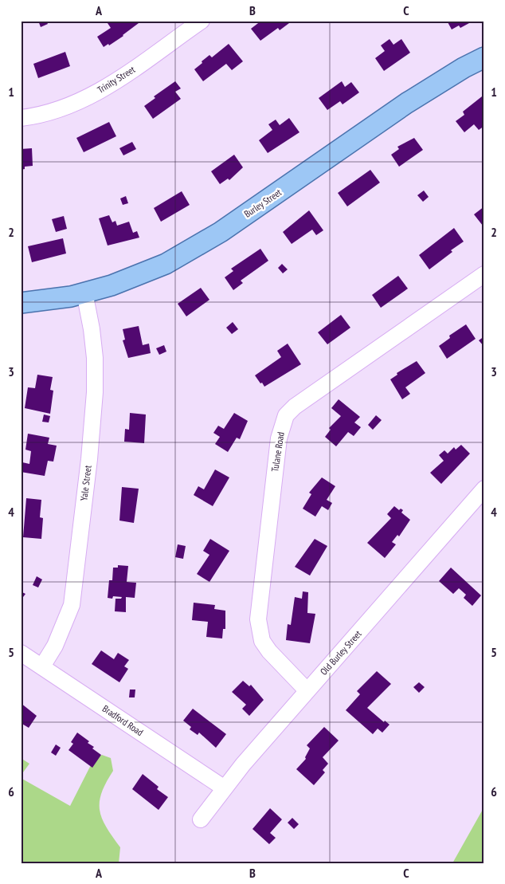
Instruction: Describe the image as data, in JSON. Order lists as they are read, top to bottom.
{
  "streets": {
    "main road": ["Burley Street"],
    "street": [
      "Trinity Street",
      "Tulane Road",
      "Yale Street",
      "Old Burley Street",
      "Bradford Road"
    ]
  },
  "crossings": [
    ["Burley Street", "Yale Street"],
    ["Tulane Road", "Old Burley Street"],
    ["Yale Street", "Bradford Road"],
    ["Old Burley Street", "Bradford Road"]
  ],
  "grid": {
    "columns": ["A", "B", "C"],
    "rows": [
      "1",
      "2",
      "3",
      "4",
      "5",
      "6"
    ]
  }
}
